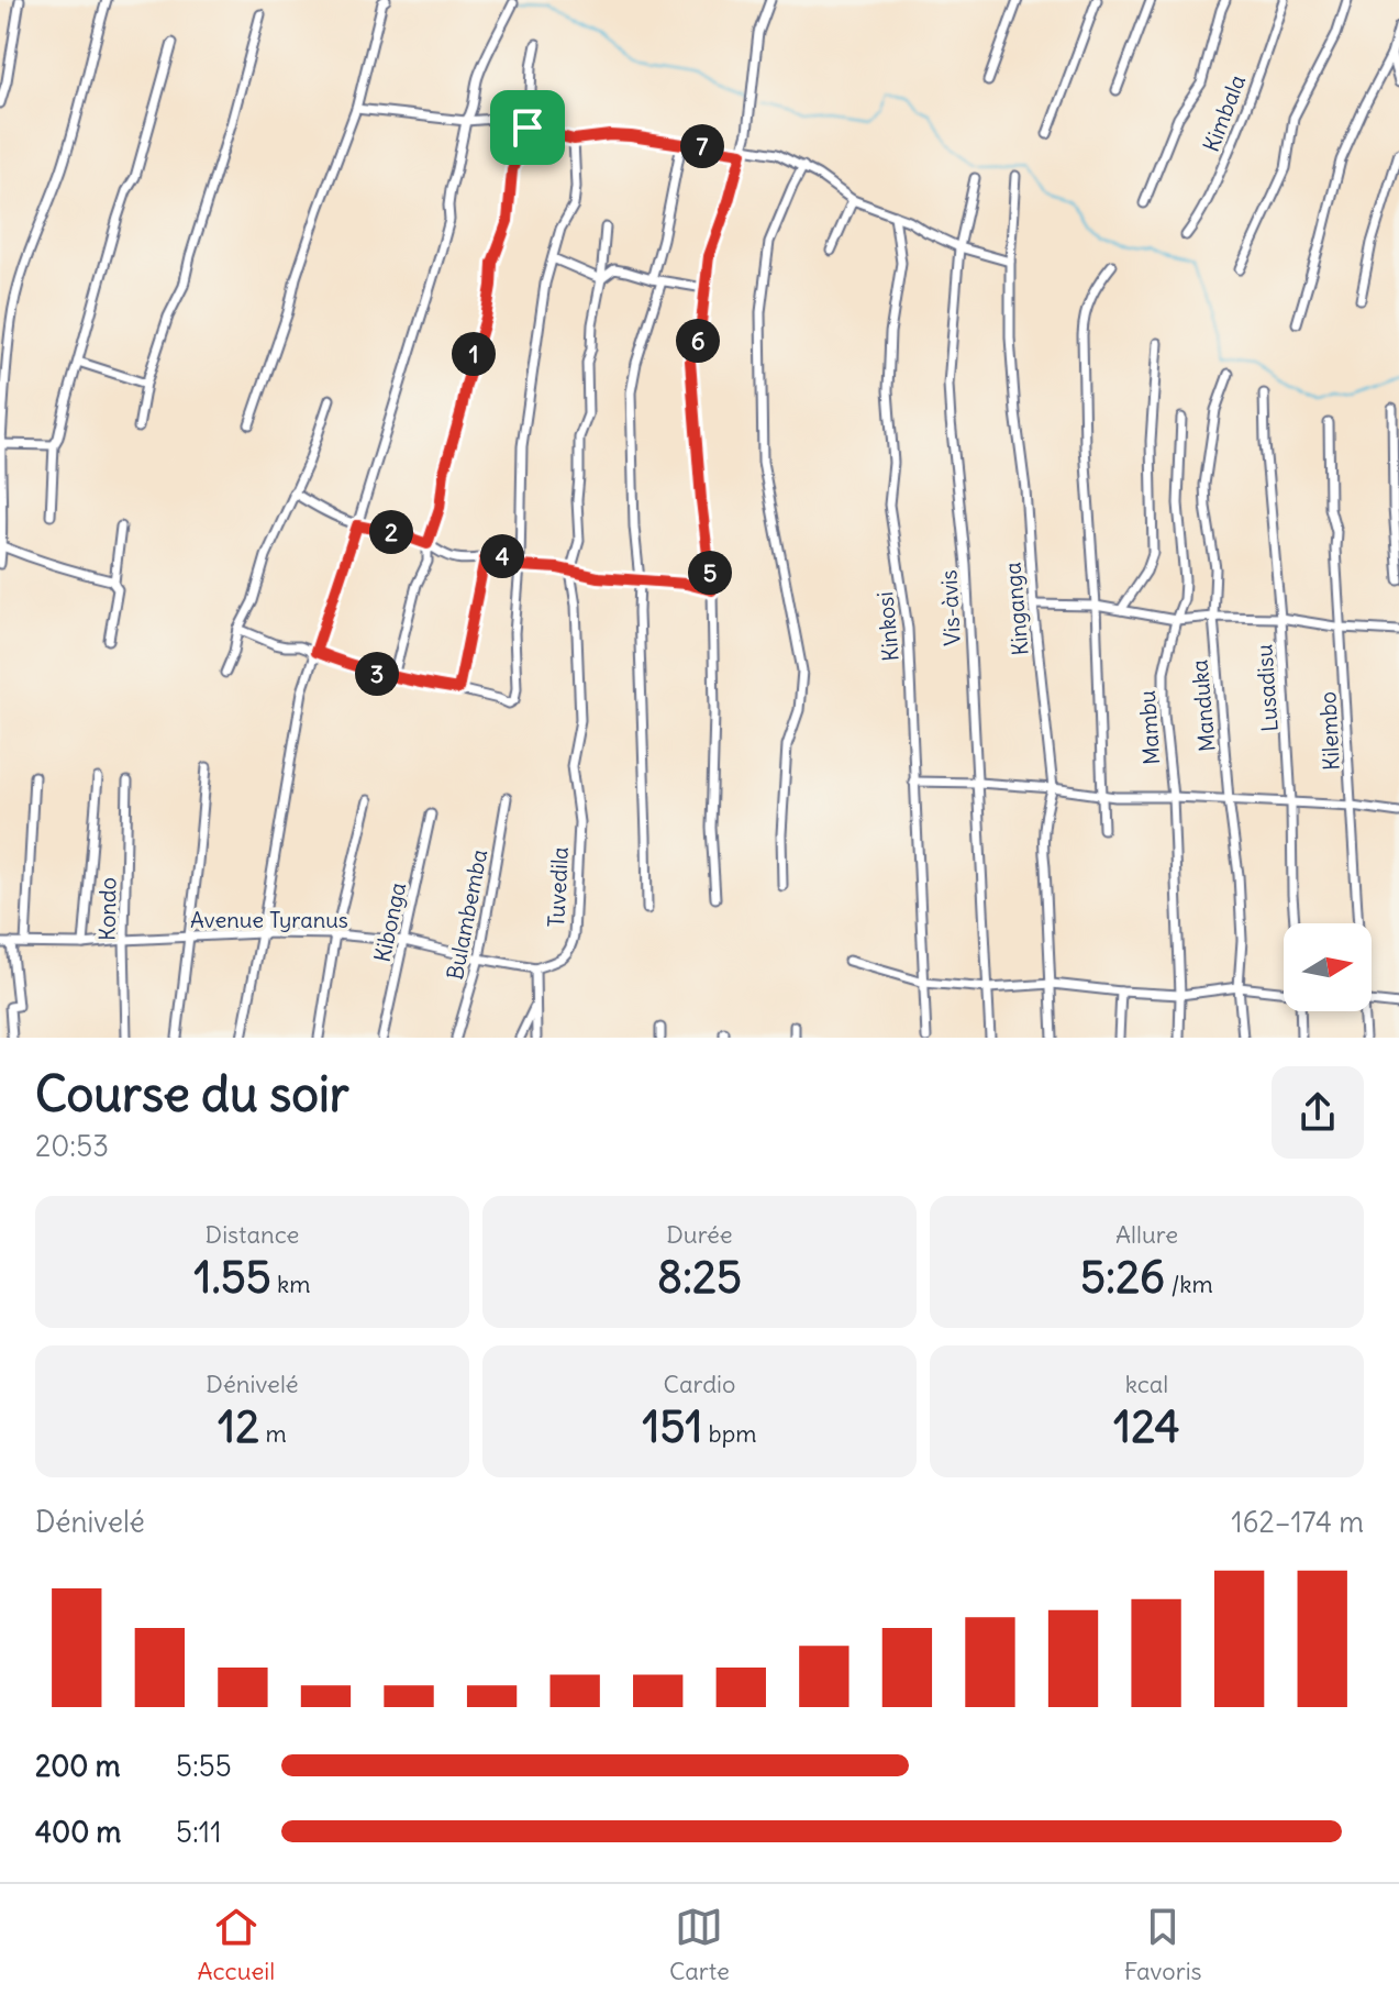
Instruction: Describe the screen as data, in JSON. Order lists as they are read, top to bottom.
{
  "streets": {
    "street": [
      "Kimbala",
      "Vis-àvis",
      "Kinganga",
      "Kinkosi",
      "Lusadisu",
      "Manduka",
      "Mambu",
      "Kilembo",
      "Tuvedila",
      "Kondo",
      "Bulambemba",
      "Avenue Tyranus",
      "Kibonga"
    ]
  },
  "crossings": [
    ["Tuvedila", "Avenue Tyranus"],
    ["Kondo", "Avenue Tyranus"],
    ["Bulambemba", "Avenue Tyranus"],
    ["Avenue Tyranus", "Kibonga"]
  ],
  "north": "right",
  "page": {
    "pins": [
      "7",
      "6",
      "1",
      "2",
      "4",
      "5",
      "3"
    ],
    "heading": ["Course du soir", "20:53"],
    "stats": [
      ["Distance", "1.55 km"],
      ["Durée", "8:25"],
      ["Allure", "5:26 /km"],
      ["Dénivelé", "12 m"],
      ["Cardio", "151 bpm"],
      ["kcal", "124"]
    ],
    "chart": ["Dénivelé", "162–174 m"],
    "list": [
      {
        "name": "200 m",
        "note": "5:55"
      },
      {
        "name": "400 m",
        "note": "5:11"
      }
    ],
    "tabs": ["Accueil", "Carte", "Favoris"]
  }
}
